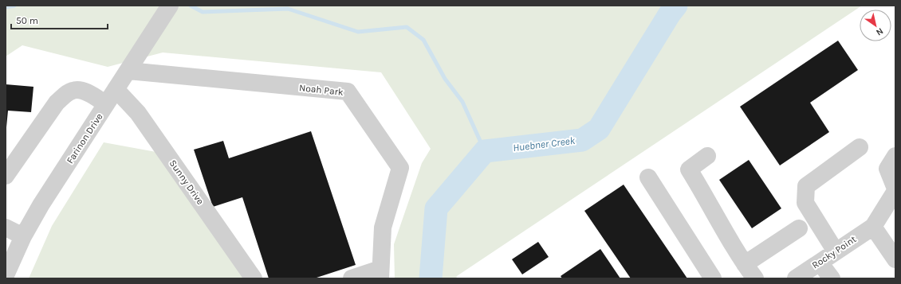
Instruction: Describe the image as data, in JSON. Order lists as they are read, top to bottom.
{
  "streets": {
    "street": [
      "Noah Park",
      "Farinon Drive",
      "Sunny Drive",
      "Rocky Point"
    ]
  },
  "crossings": [
    ["Noah Park", "Farinon Drive"],
    ["Farinon Drive", "Sunny Drive"]
  ],
  "water": ["Huebner Creek"],
  "scale_bar": "50 m",
  "north": "bottom right"
}
